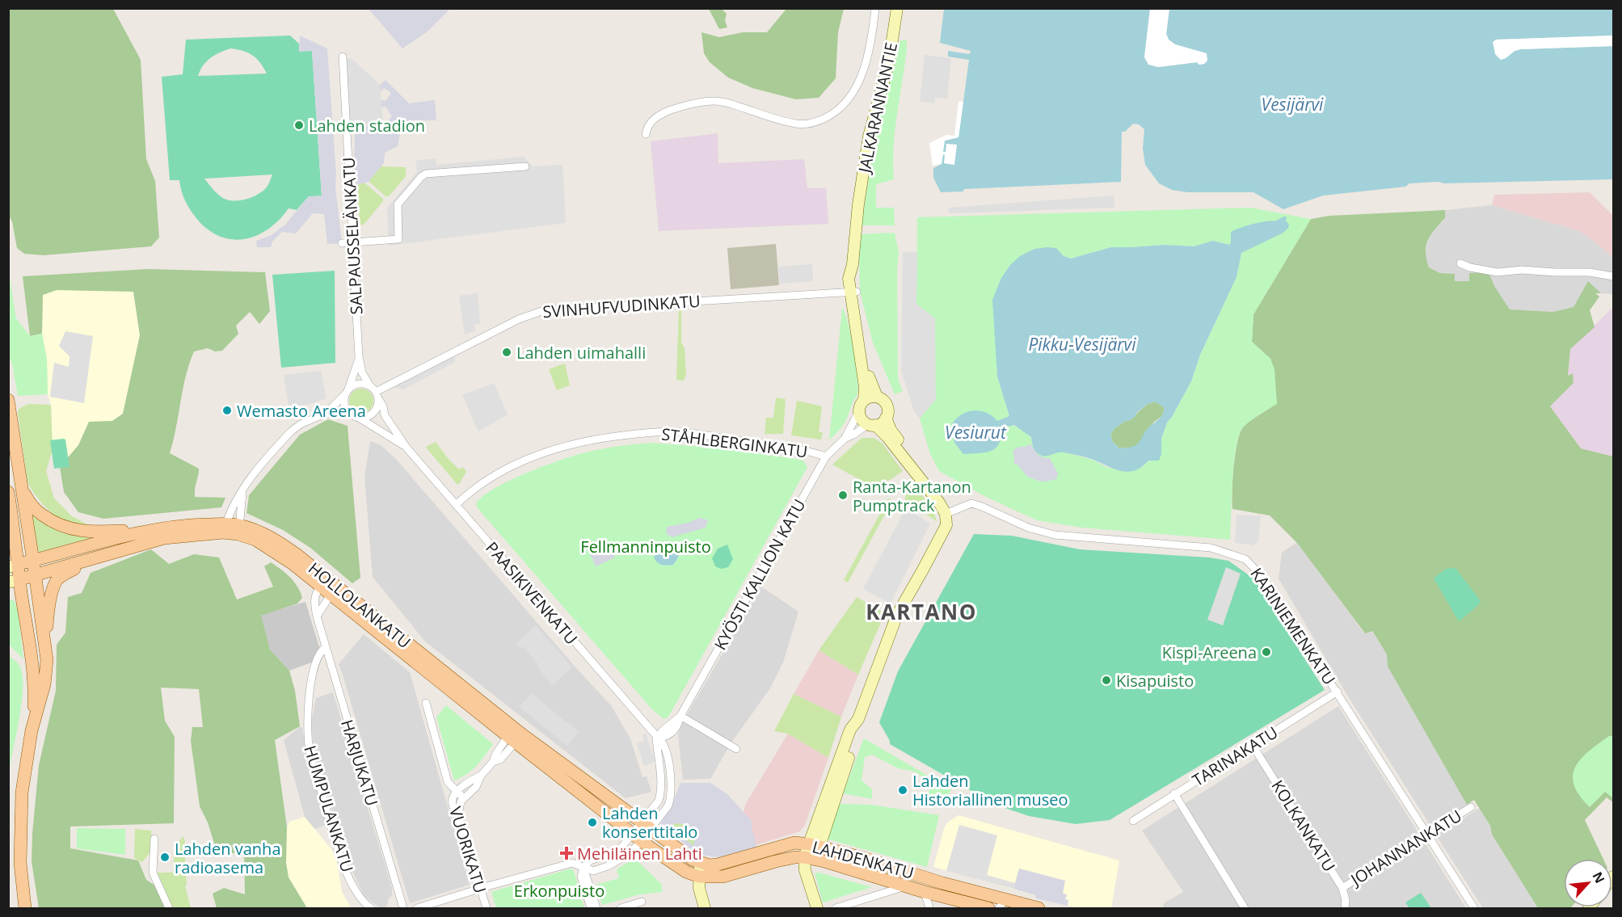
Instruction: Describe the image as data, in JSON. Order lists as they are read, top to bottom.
{
  "streets": {
    "main road": ["JALKARANNANTIE", "HOLLOLANKATU", "LAHDENKATU"],
    "street": [
      "SALPAUSSELÄNKATU",
      "SVINHUFVUDINKATU",
      "STÅHLBERGINKATU",
      "KYÖSTI KALLION KATU",
      "PAASIKIVENKATU",
      "KARINIEMENKATU",
      "TARINAKATU",
      "HARJUKATU",
      "HUMPULANKATU",
      "KOLKANKATU",
      "JOHANNANKATU",
      "VUORIKATU"
    ]
  },
  "crossings": [
    ["JALKARANNANTIE", "SVINHUFVUDINKATU"],
    ["JALKARANNANTIE", "KYÖSTI KALLION KATU"],
    ["SALPAUSSELÄNKATU", "SVINHUFVUDINKATU"],
    ["SALPAUSSELÄNKATU", "PAASIKIVENKATU"],
    ["SVINHUFVUDINKATU", "PAASIKIVENKATU"],
    ["STÅHLBERGINKATU", "KYÖSTI KALLION KATU"],
    ["STÅHLBERGINKATU", "PAASIKIVENKATU"],
    ["KYÖSTI KALLION KATU", "PAASIKIVENKATU"],
    ["PAASIKIVENKATU", "HOLLOLANKATU"],
    ["HOLLOLANKATU", "HARJUKATU"],
    ["KARINIEMENKATU", "TARINAKATU"],
    ["KARINIEMENKATU", "JOHANNANKATU"],
    ["TARINAKATU", "KOLKANKATU"],
    ["HARJUKATU", "HUMPULANKATU"],
    ["KOLKANKATU", "JOHANNANKATU"]
  ],
  "districts": ["KARTANO"],
  "water": ["Vesijärvi", "Pikku-Vesijärvi", "Vesiurut"],
  "parks": ["Fellmanninpuisto", "Erkonpuisto"],
  "places": {
    "other": [
      "Lahden stadion",
      "Lahden uimahalli",
      "Wemasto Areena",
      "Ranta-Kartanon Pumptrack",
      "Kispi-Areena",
      "Kisapuisto",
      "Lahden Historiallinen museo",
      "Lahden konserttitalo",
      "Lahden vanha radioasema"
    ],
    "health": ["Mehiläinen Lahti"]
  },
  "north": "top right"
}
